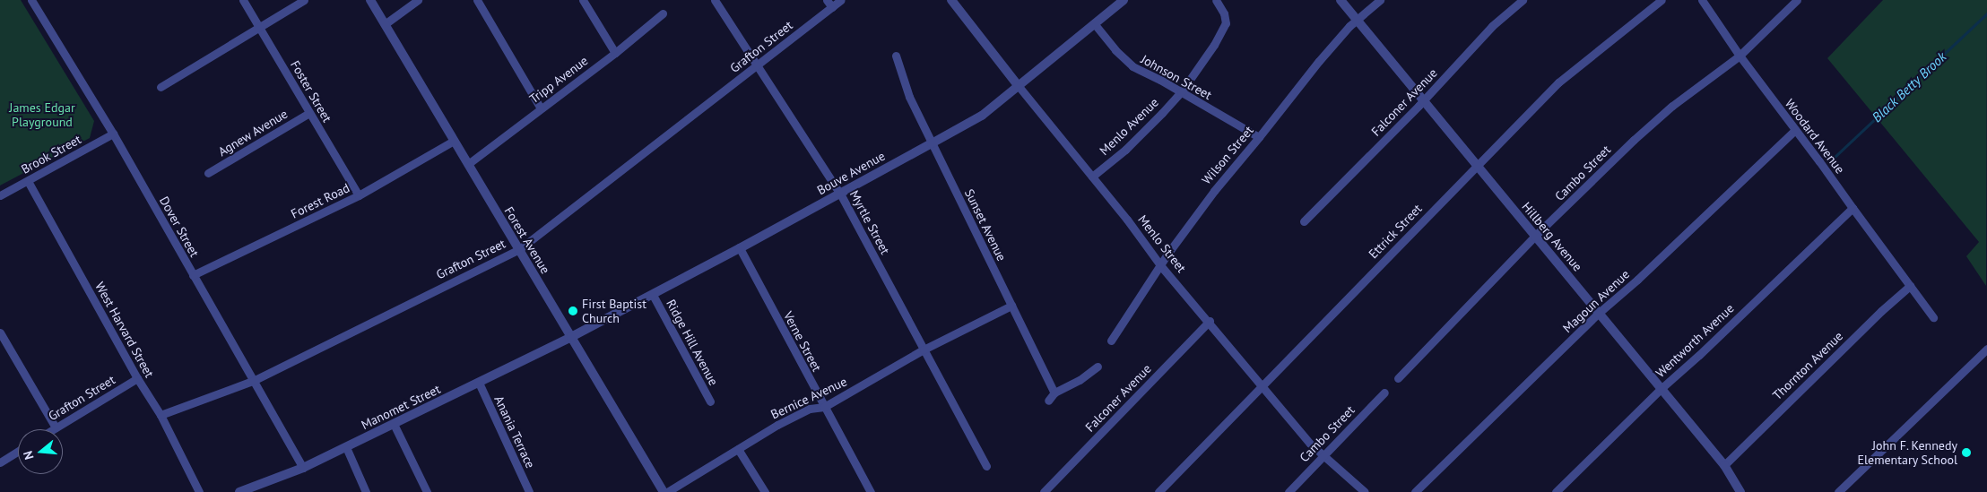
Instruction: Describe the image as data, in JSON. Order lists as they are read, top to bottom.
{
  "streets": {
    "street": [
      "Grafton Street",
      "Johnson Street",
      "Tripp Avenue",
      "Foster Street",
      "Falconer Avenue",
      "Menlo Avenue",
      "Agnew Avenue",
      "Woodard Avenue",
      "Brook Street",
      "Wilson Street",
      "Bouve Avenue",
      "Cambo Street",
      "Forest Road",
      "Myrtle Street",
      "Sunset Avenue",
      "Dover Street",
      "Ettrick Street",
      "Hillberg Avenue",
      "Forest Avenue",
      "Menlo Street",
      "Magoun Avenue",
      "West Harvard Street",
      "Wentworth Avenue",
      "Verne Street",
      "Ridge Hill Avenue",
      "Thornton Avenue",
      "Bernice Avenue",
      "Manomet Street",
      "Anania Terrace"
    ]
  },
  "crossings": [
    ["Grafton Street", "Myrtle Street"],
    ["Grafton Street", "Dover Street"],
    ["Grafton Street", "Forest Avenue"],
    ["Grafton Street", "West Harvard Street"],
    ["Johnson Street", "Menlo Avenue"],
    ["Johnson Street", "Wilson Street"],
    ["Johnson Street", "Bouve Avenue"],
    ["Tripp Avenue", "Forest Avenue"],
    ["Foster Street", "Agnew Avenue"],
    ["Foster Street", "Forest Road"],
    ["Falconer Avenue", "Hillberg Avenue"],
    ["Falconer Avenue", "Menlo Street"],
    ["Menlo Avenue", "Menlo Street"],
    ["Woodard Avenue", "Cambo Street"],
    ["Woodard Avenue", "Magoun Avenue"],
    ["Woodard Avenue", "Wentworth Avenue"],
    ["Woodard Avenue", "Thornton Avenue"],
    ["Brook Street", "Dover Street"],
    ["Brook Street", "West Harvard Street"],
    ["Wilson Street", "Hillberg Avenue"],
    ["Wilson Street", "Menlo Street"],
    ["Bouve Avenue", "Myrtle Street"],
    ["Bouve Avenue", "Sunset Avenue"],
    ["Bouve Avenue", "Forest Avenue"],
    ["Bouve Avenue", "Menlo Street"],
    ["Bouve Avenue", "Verne Street"],
    ["Bouve Avenue", "Ridge Hill Avenue"],
    ["Bouve Avenue", "Manomet Street"],
    ["Cambo Street", "Hillberg Avenue"],
    ["Cambo Street", "Menlo Street"],
    ["Forest Road", "Dover Street"],
    ["Forest Road", "Forest Avenue"],
    ["Myrtle Street", "Bernice Avenue"],
    ["Sunset Avenue", "Bernice Avenue"],
    ["Dover Street", "Manomet Street"],
    ["Ettrick Street", "Hillberg Avenue"],
    ["Ettrick Street", "Menlo Street"],
    ["Hillberg Avenue", "Magoun Avenue"],
    ["Hillberg Avenue", "Wentworth Avenue"],
    ["Hillberg Avenue", "Thornton Avenue"],
    ["Forest Avenue", "Manomet Street"],
    ["Verne Street", "Bernice Avenue"],
    ["Manomet Street", "Anania Terrace"]
  ],
  "water": ["Black Betty Brook"],
  "parks": ["James Edgar Playground"],
  "places": ["First Baptist Church", "John F. Kennedy Elementary School"],
  "north": "left"
}
